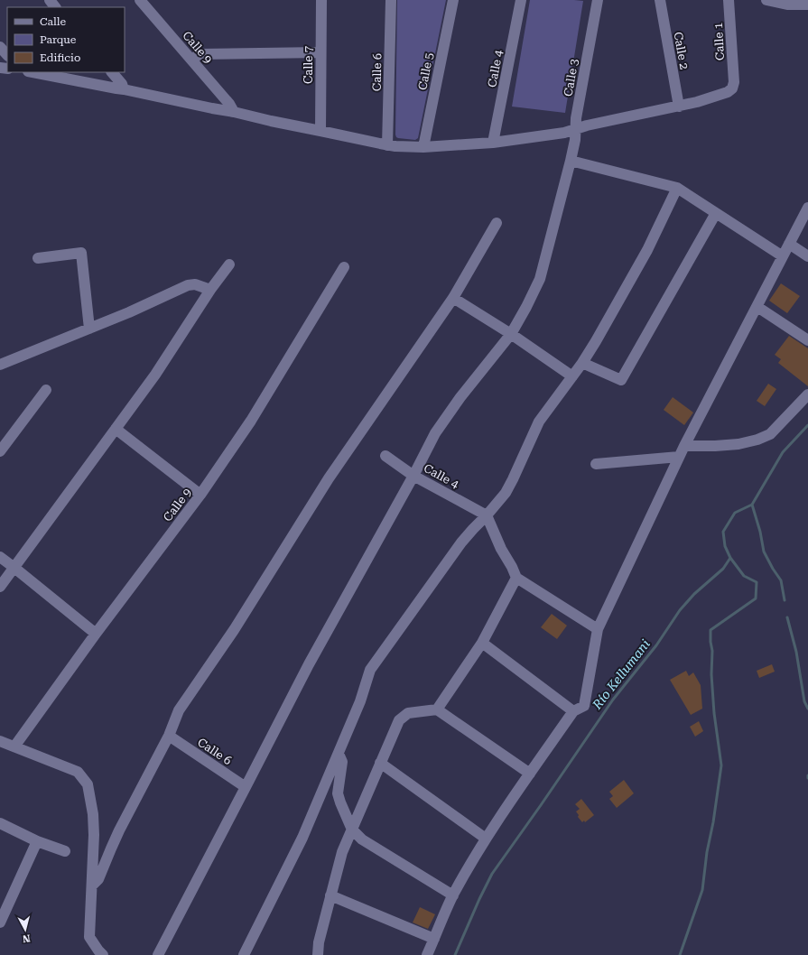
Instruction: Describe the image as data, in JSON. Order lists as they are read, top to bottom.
{
  "streets": {
    "street": [
      "Calle 1",
      "Calle 9",
      "Calle 2",
      "Calle 7",
      "Calle 4",
      "Calle 5",
      "Calle 6",
      "Calle 3"
    ]
  },
  "crossings": [
    ["Calle 1", "Calle 2"],
    ["Calle 4", "Calle 3"],
    ["Calle 6", "Calle 3"]
  ],
  "water": ["Río Kellumani"],
  "legend": ["Calle", "Parque", "Edificio"],
  "north": "bottom"
}
